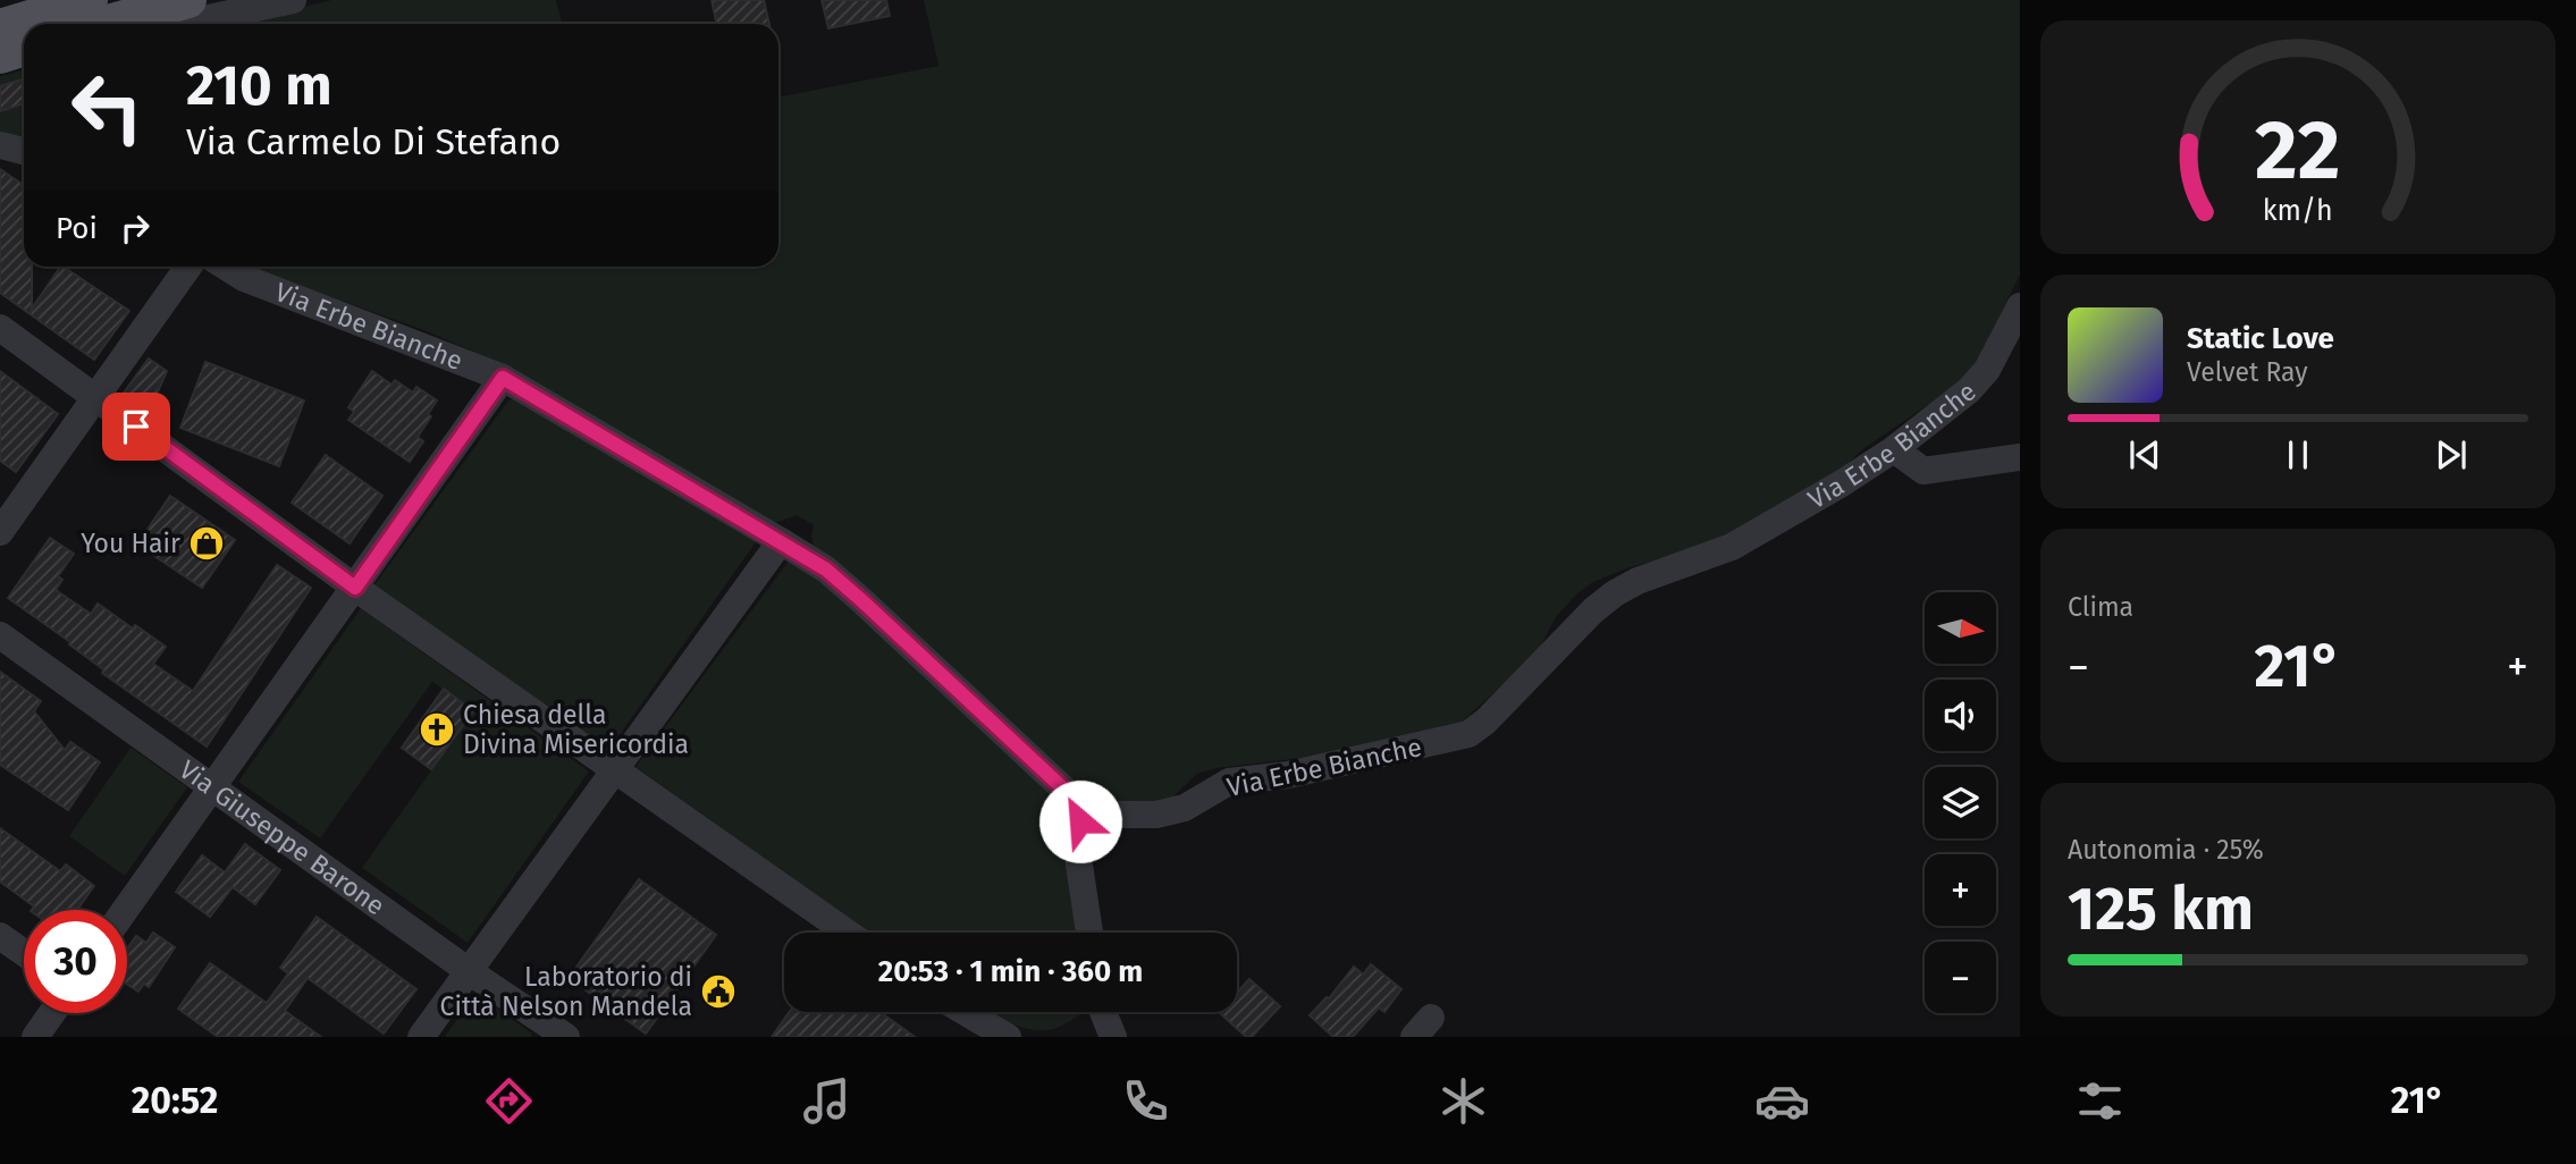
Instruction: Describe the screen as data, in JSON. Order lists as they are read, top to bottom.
{
  "streets": {
    "street": ["Via Erbe Bianche", "Via Giuseppe Barone"]
  },
  "places": {
    "shop": ["You Hair"],
    "church": ["Chiesa della Divina Misericordia"],
    "public building": ["Laboratorio di Città Nelson Mandela"]
  },
  "north": "right",
  "page": {
    "turn": ["210 m", "Via Carmelo Di Stefano"],
    "then": "Poi",
    "song": ["Static Love", "Velvet Ray"],
    "tile": [
      "Clima",
      ["Autonomia · 25%", "125 km"]
    ],
    "map_buttons": ["+", "−"],
    "heat": ["−", "21°", "+"],
    "limit": "30",
    "trip": "20:53 · 1 min · 360 m",
    "tabs": ["20:52", "21°"],
    "gauge": ["22", "km/h"]
  }
}
